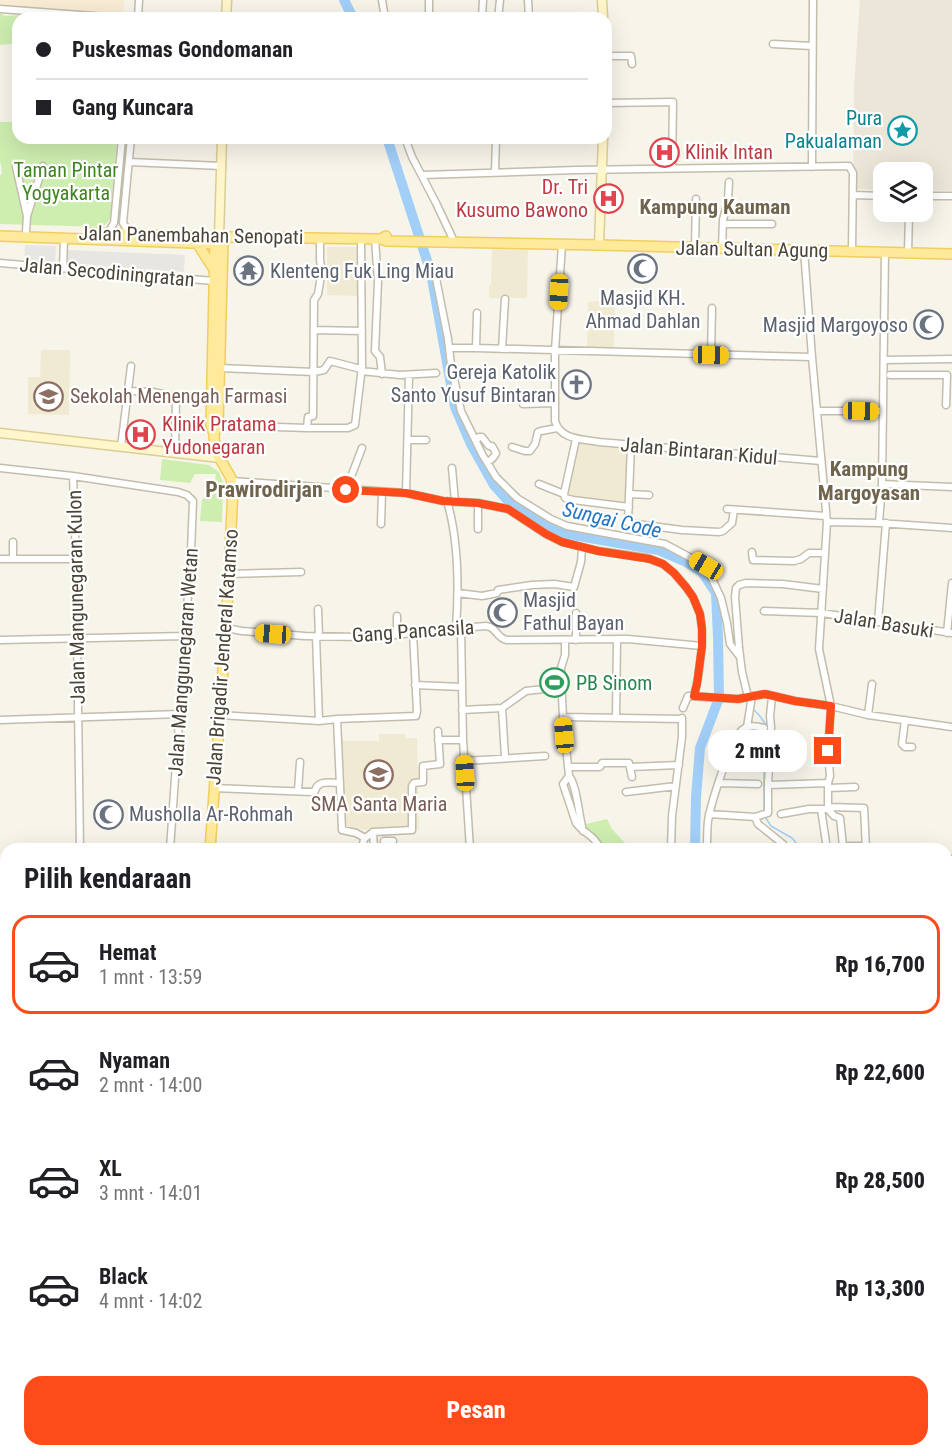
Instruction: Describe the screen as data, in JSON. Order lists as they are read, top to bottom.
{
  "streets": {
    "main road": ["Jalan Panembahan Senopati", "Jalan Sultan Agung", "Jalan Brigadir Jenderal Katamso"],
    "street": [
      "Jalan Secodiningratan",
      "Jalan Bintaran Kidul",
      "Jalan Mangunegaran Kulon",
      "Jalan Basuki",
      "Gang Pancasila",
      "Jalan Manggunegaran Wetan"
    ]
  },
  "crossings": [
    ["Jalan Panembahan Senopati", "Jalan Sultan Agung"],
    ["Jalan Panembahan Senopati", "Jalan Brigadir Jenderal Katamso"],
    ["Jalan Secodiningratan", "Jalan Brigadir Jenderal Katamso"],
    ["Jalan Mangunegaran Kulon", "Jalan Manggunegaran Wetan"],
    ["Gang Pancasila", "Jalan Brigadir Jenderal Katamso"]
  ],
  "districts": ["Kampung Kauman", "Kampung Margoyasan", "Prawirodirjan"],
  "water": ["Sungai Code"],
  "parks": ["Taman Pintar Yogyakarta"],
  "places": {
    "place": ["Pura Pakualaman"],
    "hospital": ["Klinik Intan", "Dr. Tri Kusumo Bawono", "Klinik Pratama Yudonegaran"],
    "mosque": [
      "Masjid KH. Ahmad Dahlan",
      "Masjid Margoyoso",
      "Masjid Fathul Bayan",
      "Musholla Ar-Rohmah"
    ],
    "temple": ["Klenteng Fuk Ling Miau"],
    "church": ["Gereja Katolik Santo Yusuf Bintaran"],
    "school or university": ["Sekolah Menengah Farmasi", "SMA Santa Maria"],
    "sports": ["PB Sinom"]
  },
  "page": {
    "banner": ["Puskesmas Gondomanan", "Gang Kuncara"],
    "bubble": "2 mnt",
    "heading": "Pilih kendaraan",
    "list": [
      {
        "name": "Hemat",
        "note": "1 mnt · 13:59",
        "value": "Rp 16,700"
      },
      {
        "name": "Nyaman",
        "note": "2 mnt · 14:00",
        "value": "Rp 22,600"
      },
      {
        "name": "XL",
        "note": "3 mnt · 14:01",
        "value": "Rp 28,500"
      },
      {
        "name": "Black",
        "note": "4 mnt · 14:02",
        "value": "Rp 13,300"
      }
    ],
    "buttons": "Pesan"
  }
}
